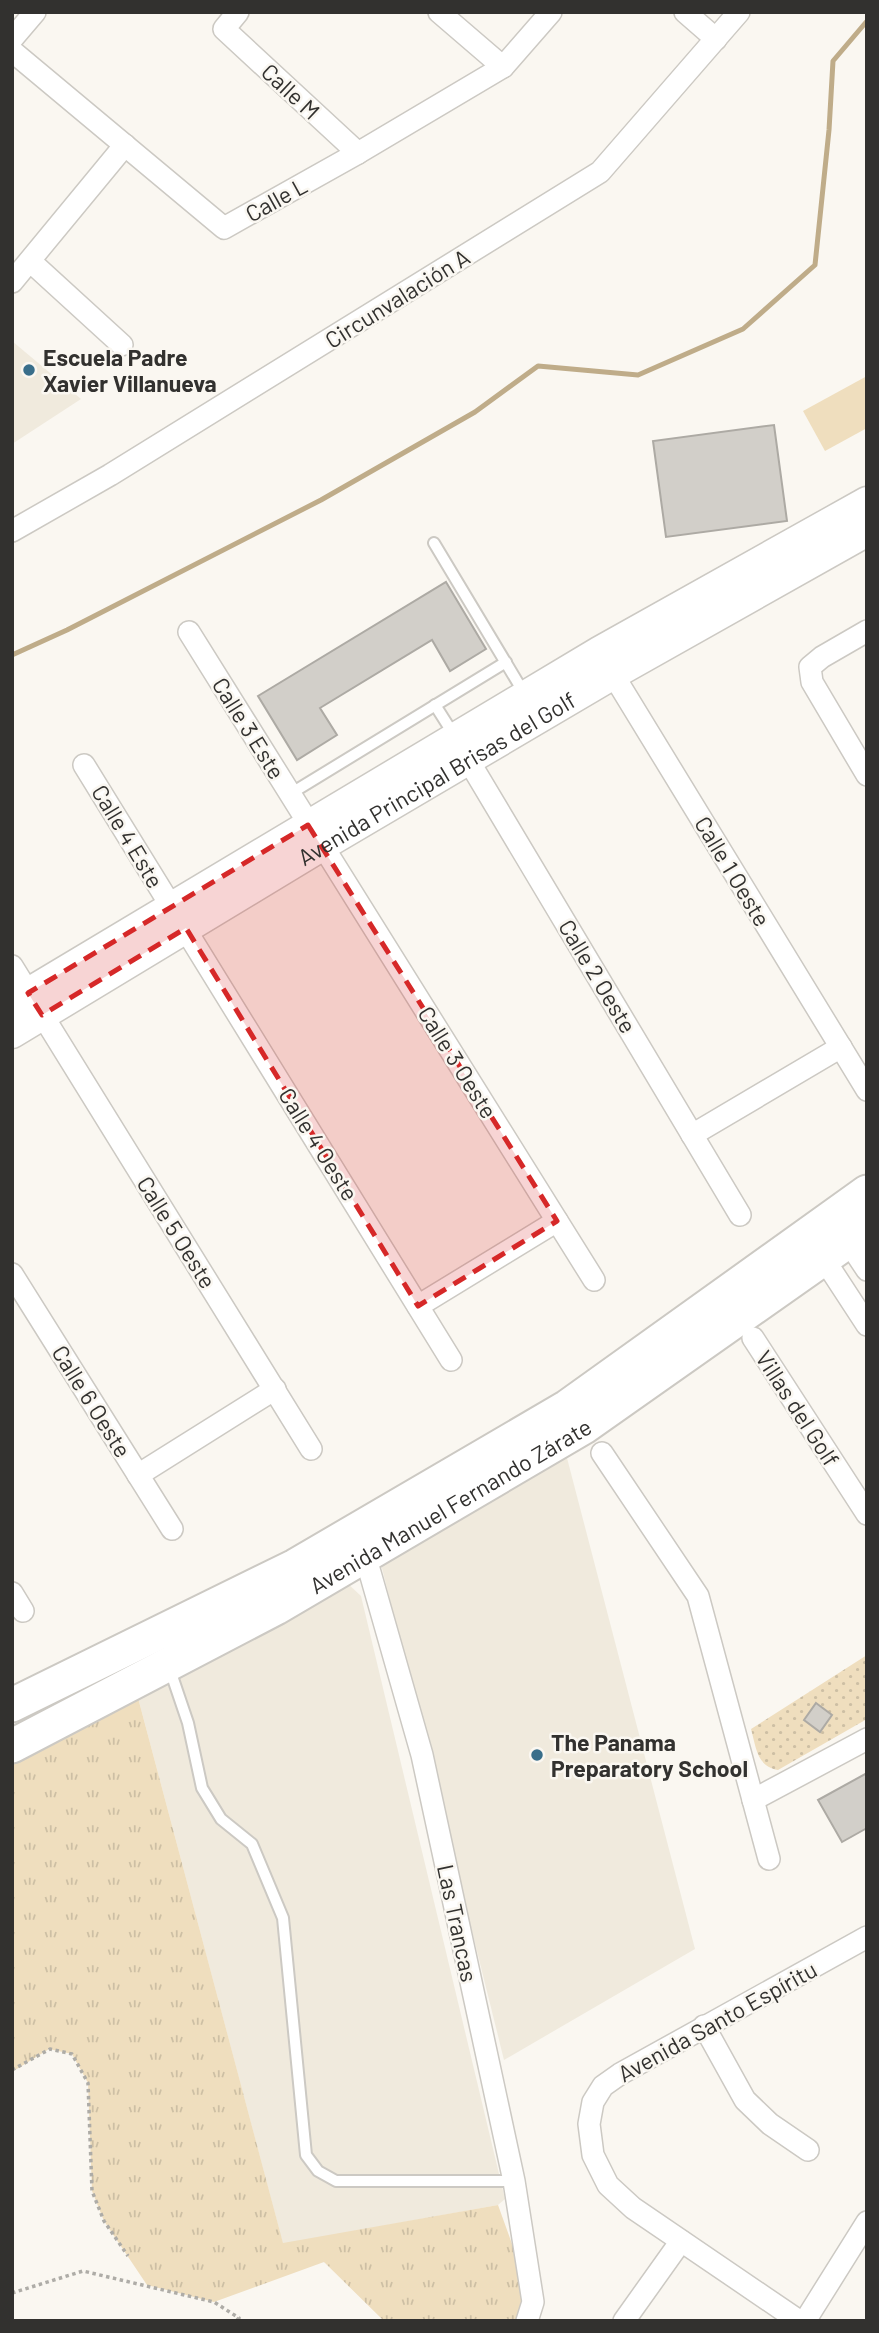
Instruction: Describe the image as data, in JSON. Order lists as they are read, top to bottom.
{
  "streets": {
    "main road": ["Avenida Manuel Fernando Zárate"],
    "street": [
      "Calle M",
      "Calle L",
      "Circunvalación A",
      "Calle 3 Este",
      "Avenida Principal Brisas del Golf",
      "Calle 4 Este",
      "Calle 1 Oeste",
      "Calle 2 Oeste",
      "Calle 3 Oeste",
      "Calle 4 Oeste",
      "Calle 5 Oeste",
      "Calle 6 Oeste",
      "Villas del Golf",
      "Las Trancas",
      "Avenida Santo Espíritu"
    ]
  },
  "crossings": [
    ["Calle M", "Calle L"],
    ["Calle 3 Este", "Avenida Principal Brisas del Golf"],
    ["Calle 3 Este", "Calle 3 Oeste"],
    ["Avenida Principal Brisas del Golf", "Calle 4 Este"],
    ["Avenida Principal Brisas del Golf", "Calle 1 Oeste"],
    ["Avenida Principal Brisas del Golf", "Calle 2 Oeste"],
    ["Avenida Principal Brisas del Golf", "Calle 3 Oeste"],
    ["Avenida Principal Brisas del Golf", "Calle 4 Oeste"],
    ["Avenida Principal Brisas del Golf", "Calle 5 Oeste"],
    ["Calle 4 Este", "Calle 4 Oeste"],
    ["Avenida Manuel Fernando Zárate", "Las Trancas"]
  ],
  "places": ["Escuela Padre Xavier Villanueva", "The Panama Preparatory School"]
}
